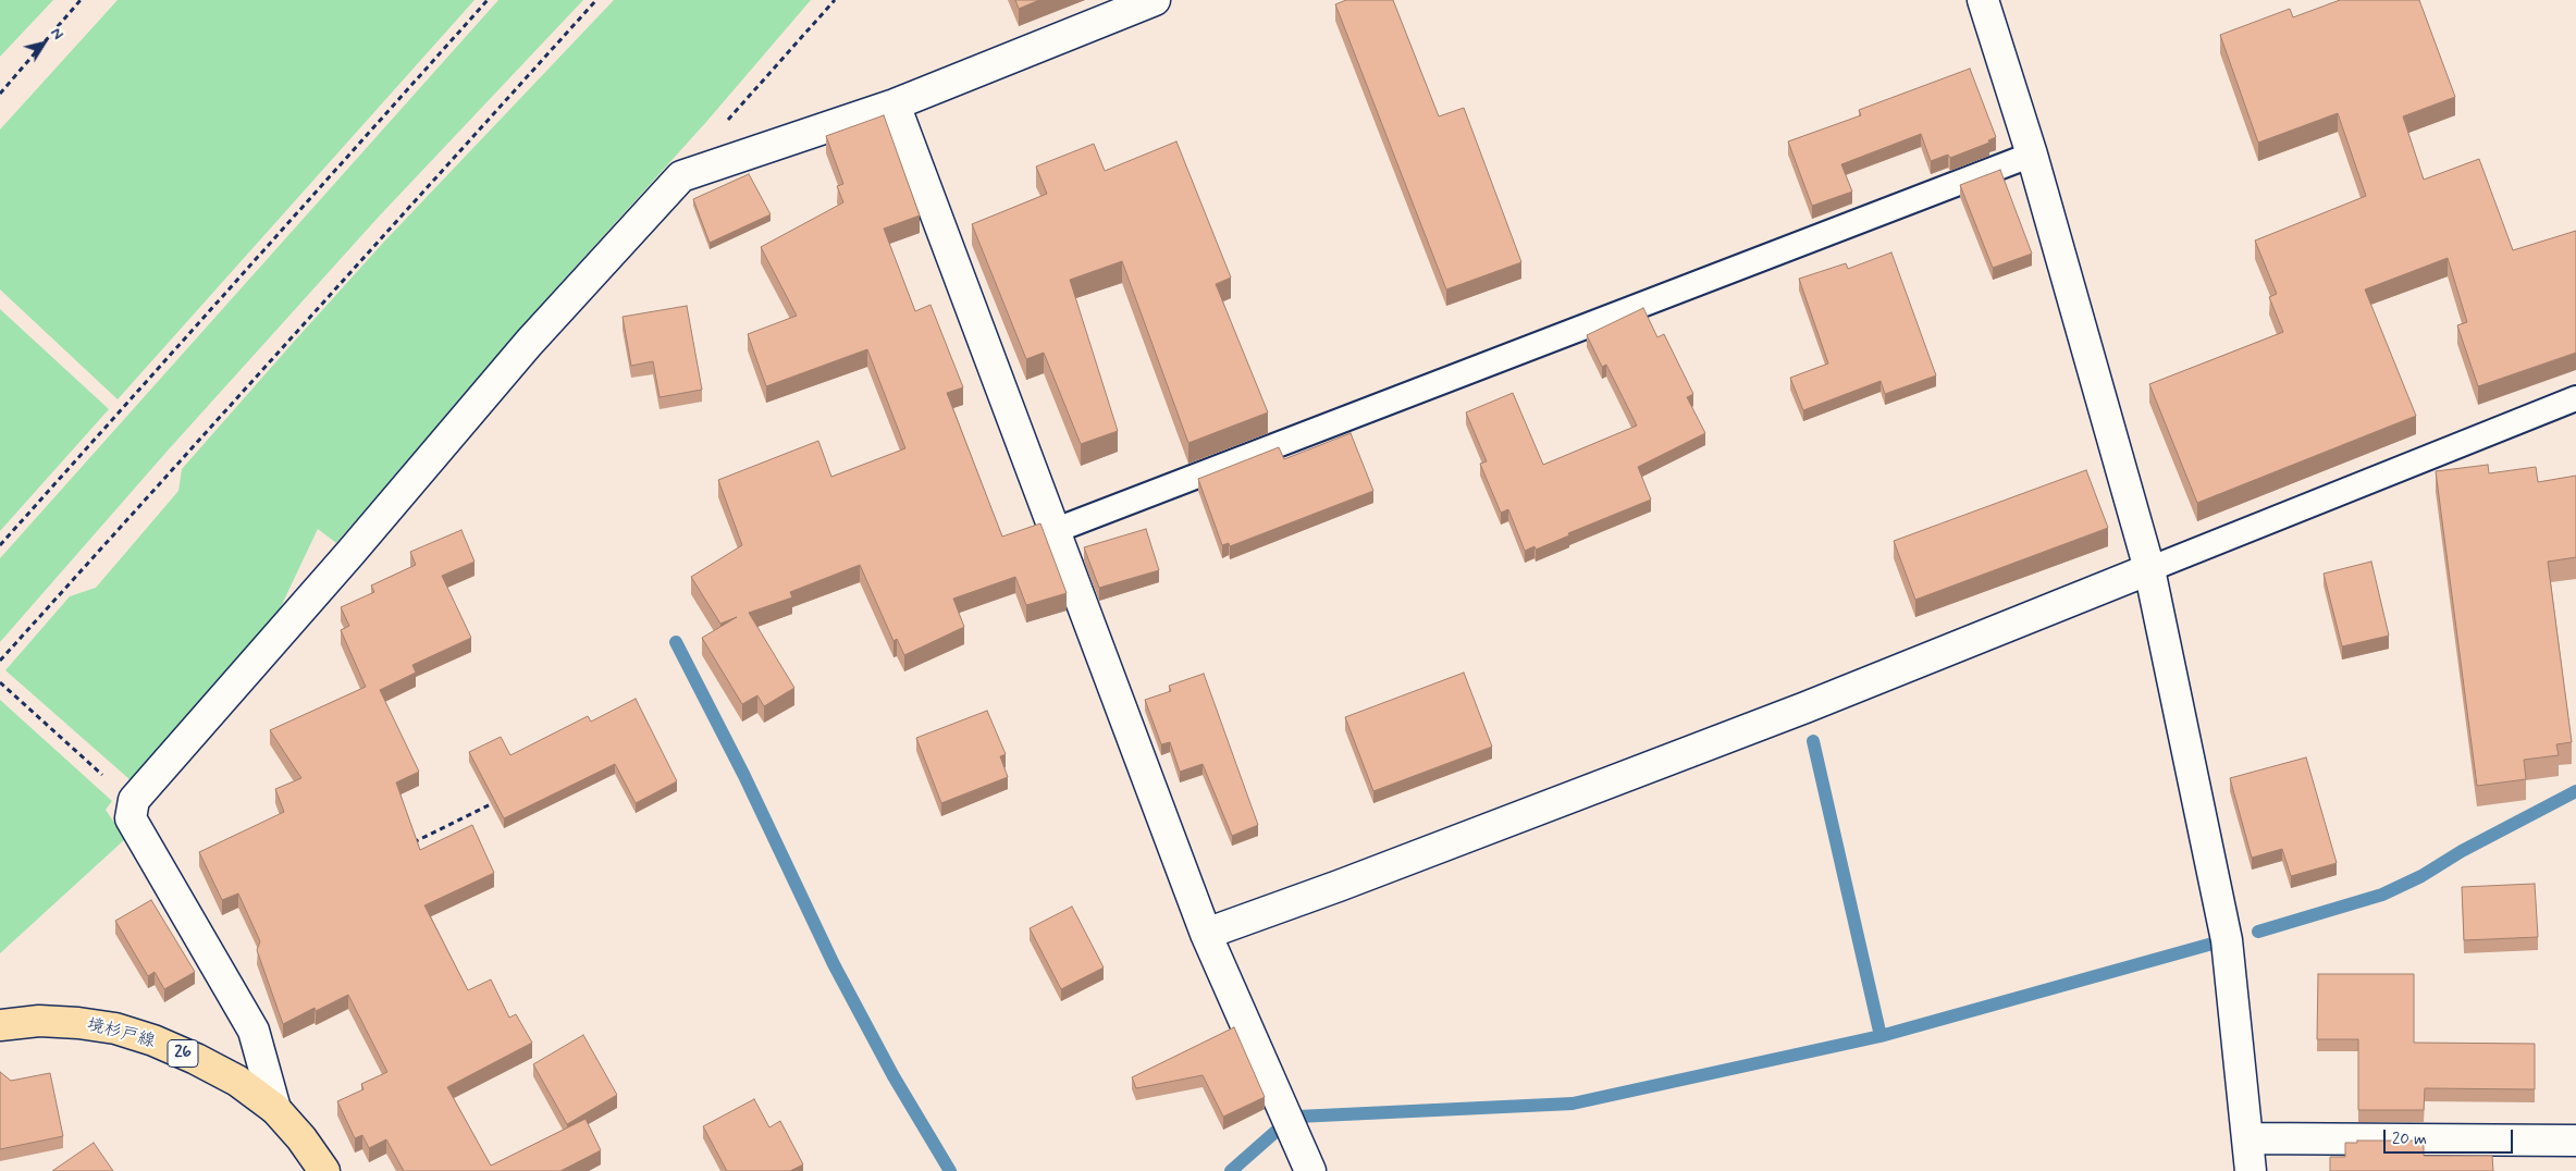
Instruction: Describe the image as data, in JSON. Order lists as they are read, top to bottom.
{
  "streets": {
    "main road": ["境杉戸線", "26"]
  },
  "scale_bar": "20 m",
  "north": "top right"
}
